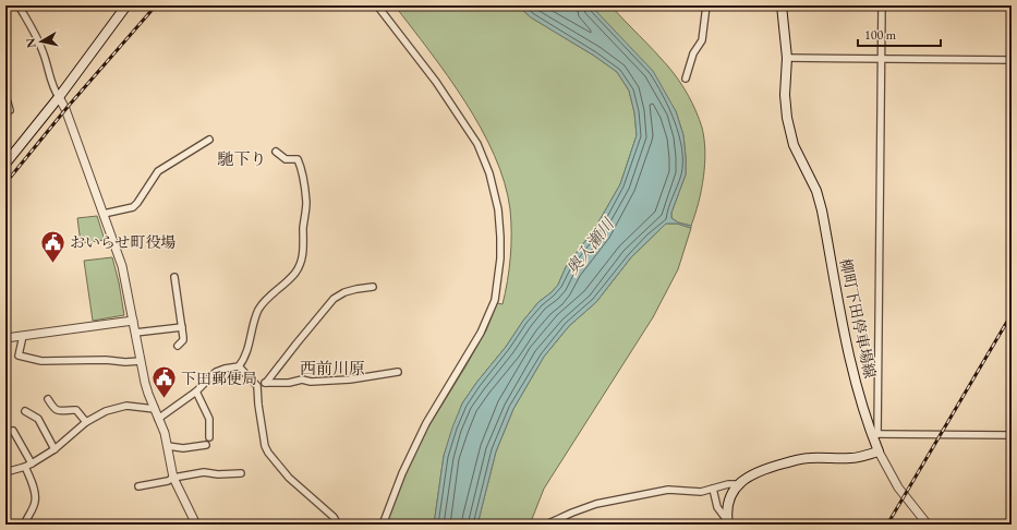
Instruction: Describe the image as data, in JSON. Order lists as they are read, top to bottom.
{
  "streets": {
    "main road": ["柳町下田停車場線"]
  },
  "districts": ["馳下り", "西前川原"],
  "water": ["奥入瀬川"],
  "places": {
    "public building": ["おいらせ町役場", "下田郵便局"]
  },
  "scale_bar": "100 m",
  "north": "left"
}
